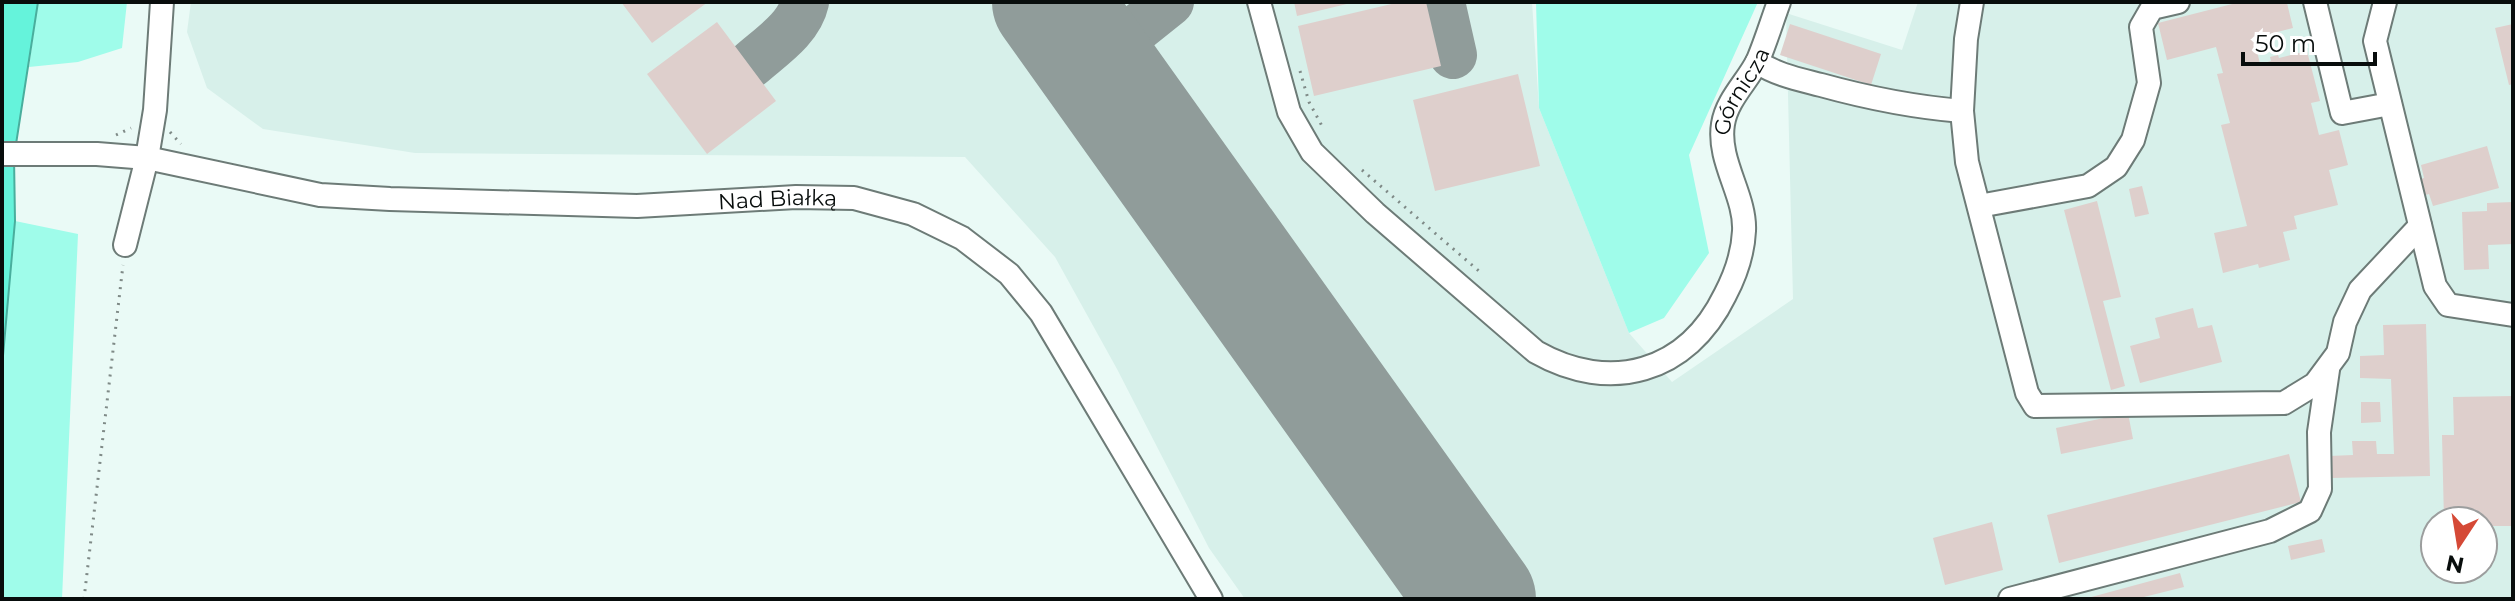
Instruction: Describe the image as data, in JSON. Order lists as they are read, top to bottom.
{
  "streets": {
    "street": ["Górnicza", "Nad Białką"]
  },
  "scale_bar": "50 m",
  "north": "bottom"
}
